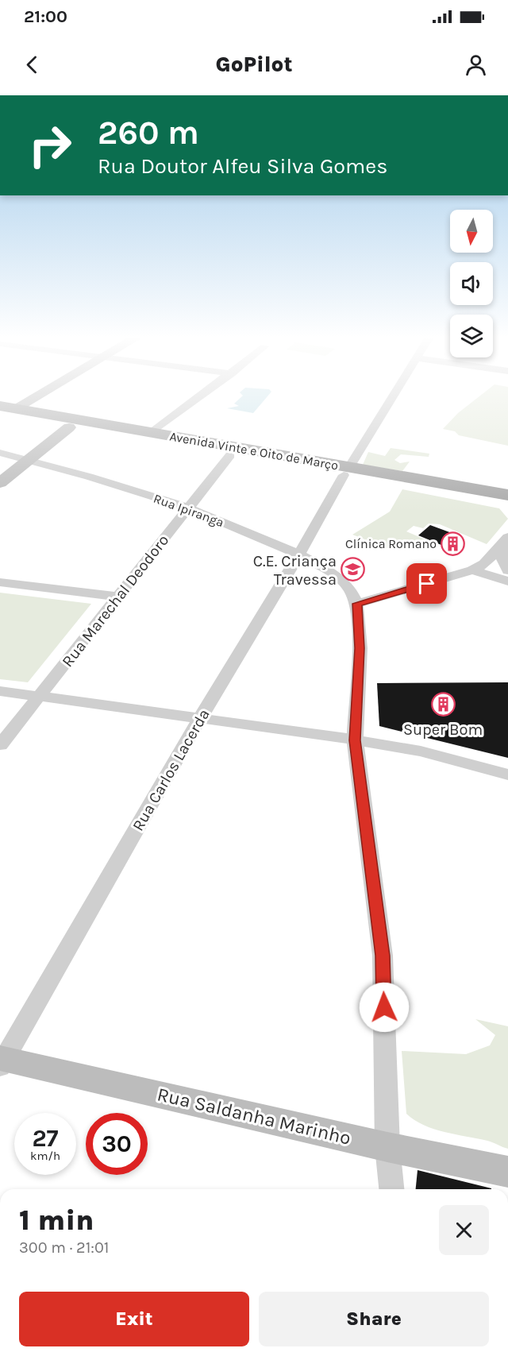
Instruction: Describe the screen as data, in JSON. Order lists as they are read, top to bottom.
{
  "streets": {
    "main road": ["Avenida Vinte e Oito de Março", "Rua Saldanha Marinho"],
    "street": ["Rua Ipiranga", "Rua Marechal Deodoro", "Rua Carlos Lacerda"]
  },
  "crossings": [
    ["Avenida Vinte e Oito de Março", "Rua Marechal Deodoro"],
    ["Avenida Vinte e Oito de Março", "Rua Carlos Lacerda"],
    ["Rua Ipiranga", "Rua Marechal Deodoro"],
    ["Rua Ipiranga", "Rua Carlos Lacerda"],
    ["Rua Carlos Lacerda", "Rua Saldanha Marinho"]
  ],
  "places": {
    "building": ["Clínica Romano", "Super Bom"],
    "school or university": ["C.E. Criança Travessa"]
  },
  "north": "bottom",
  "page": {
    "status": "21:00",
    "header": "GoPilot",
    "turn": ["260 m", "Rua Doutor Alfeu Silva Gomes"],
    "speed": "27 km/h",
    "limit": "30",
    "heading": ["1 min", "300 m · 21:01"],
    "buttons": ["Exit", "Share"]
  }
}
